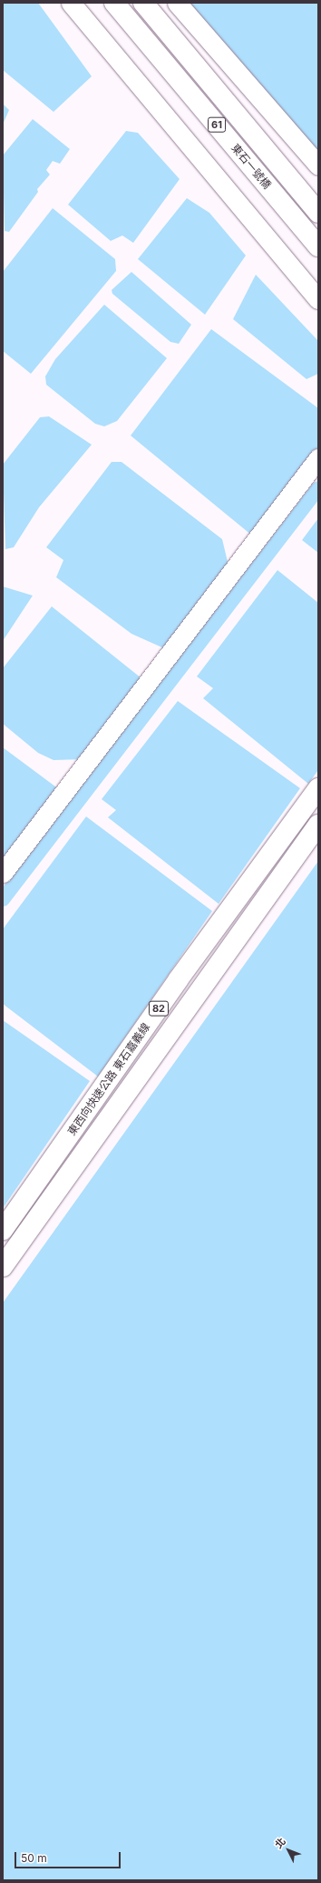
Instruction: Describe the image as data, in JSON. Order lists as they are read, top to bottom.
{
  "streets": {
    "main road": [
      "61",
      "東石一號橋",
      "82",
      "東西向快速公路 東石嘉義線"
    ]
  },
  "scale_bar": "50 m",
  "north": "top left"
}
